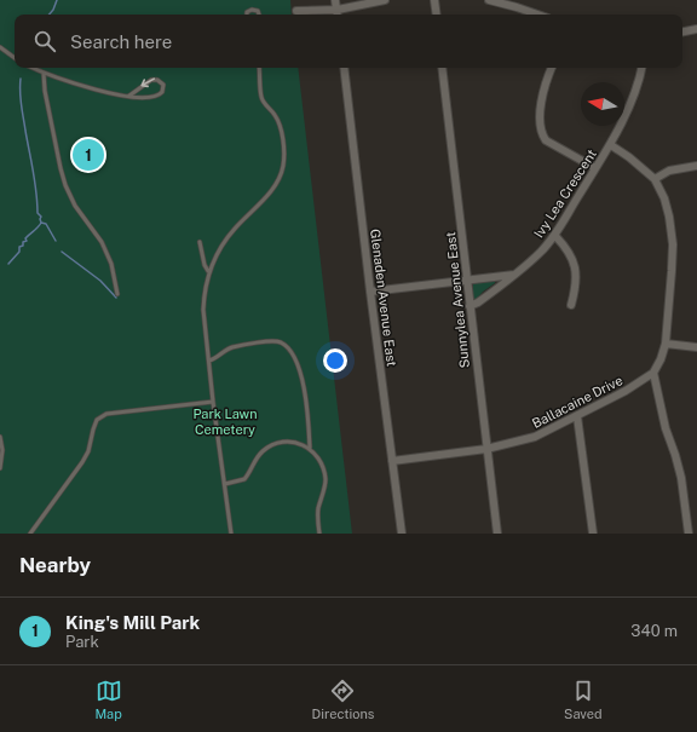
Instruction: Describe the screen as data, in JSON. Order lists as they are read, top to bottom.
{
  "streets": {
    "street": [
      "Ivy Lea Crescent",
      "Glenaden Avenue East",
      "Sunnylea Avenue East",
      "Ballacaine Drive"
    ]
  },
  "crossings": [
    ["Ivy Lea Crescent", "Sunnylea Avenue East"],
    ["Glenaden Avenue East", "Ballacaine Drive"],
    ["Sunnylea Avenue East", "Ballacaine Drive"]
  ],
  "parks": ["Park Lawn Cemetery"],
  "north": "left",
  "page": {
    "search": "Search here",
    "pins": "1",
    "heading": "Nearby",
    "list": [
      {
        "mark": "1",
        "name": "King's Mill Park",
        "note": "Park",
        "value": "340 m"
      }
    ],
    "nav": ["Map", "Directions", "Saved"]
  }
}
